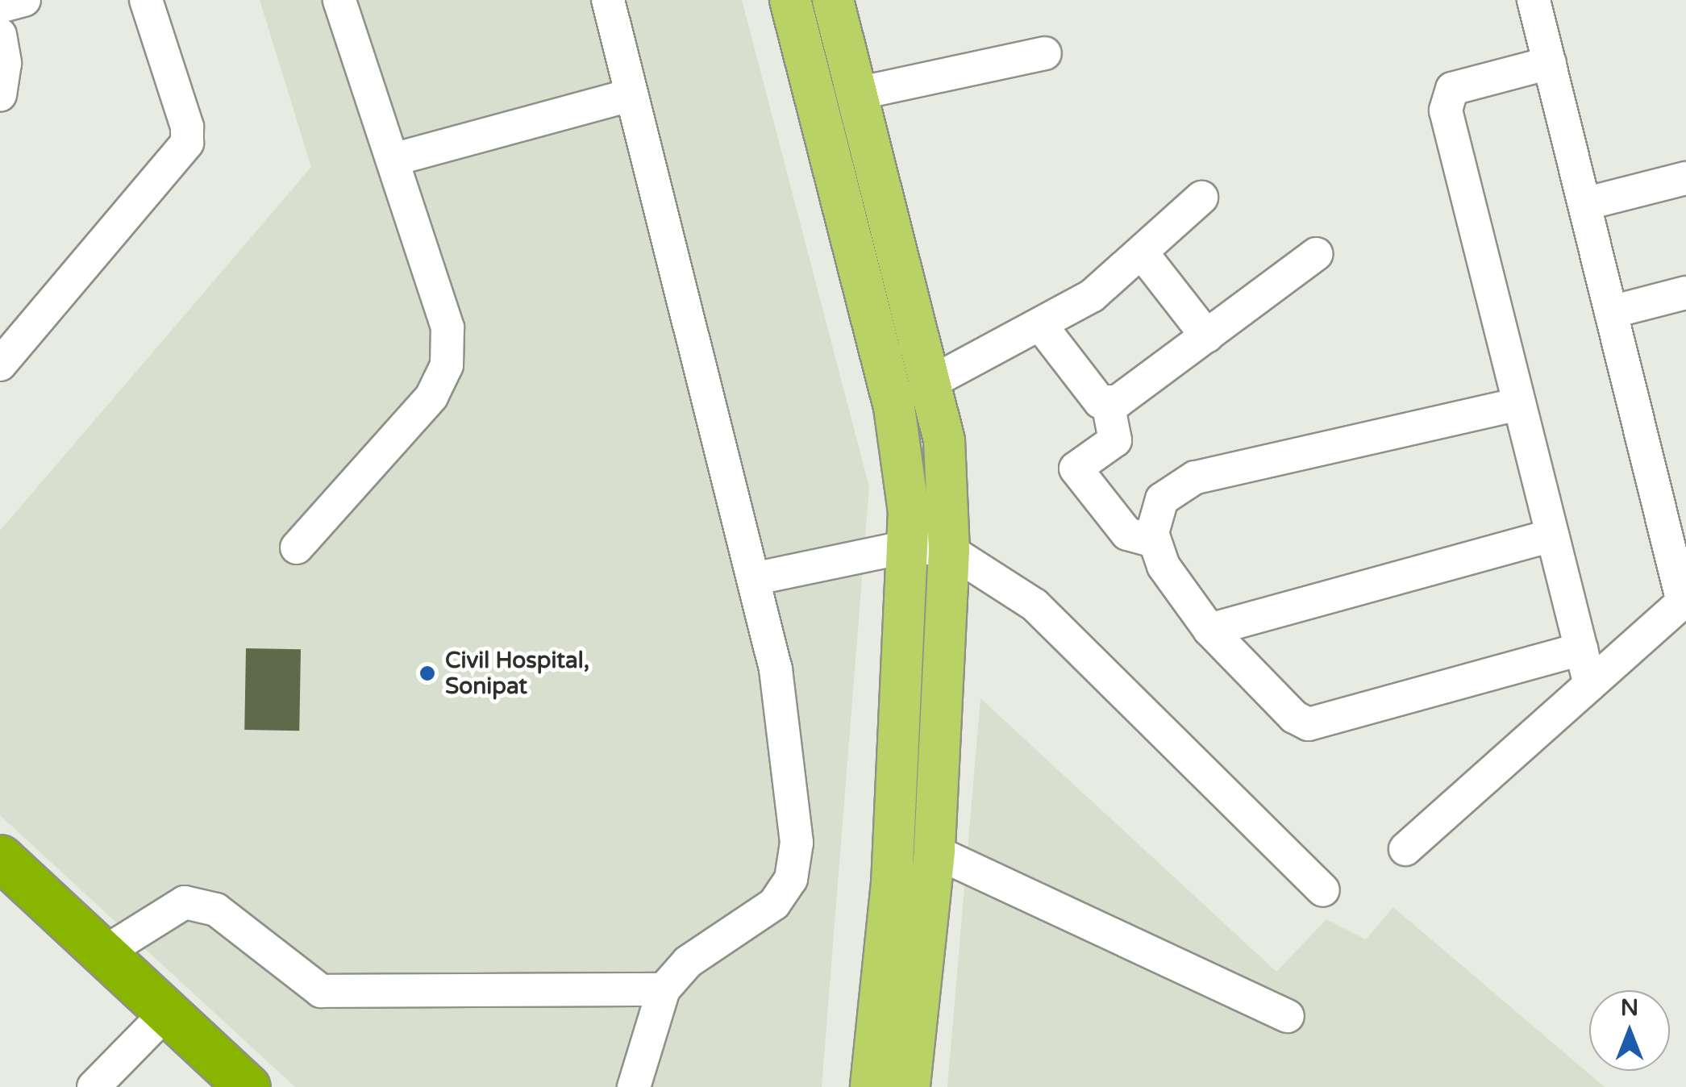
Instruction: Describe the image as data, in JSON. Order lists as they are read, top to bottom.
{
  "places": ["Civil Hospital, Sonipat"],
  "north": "top"
}
